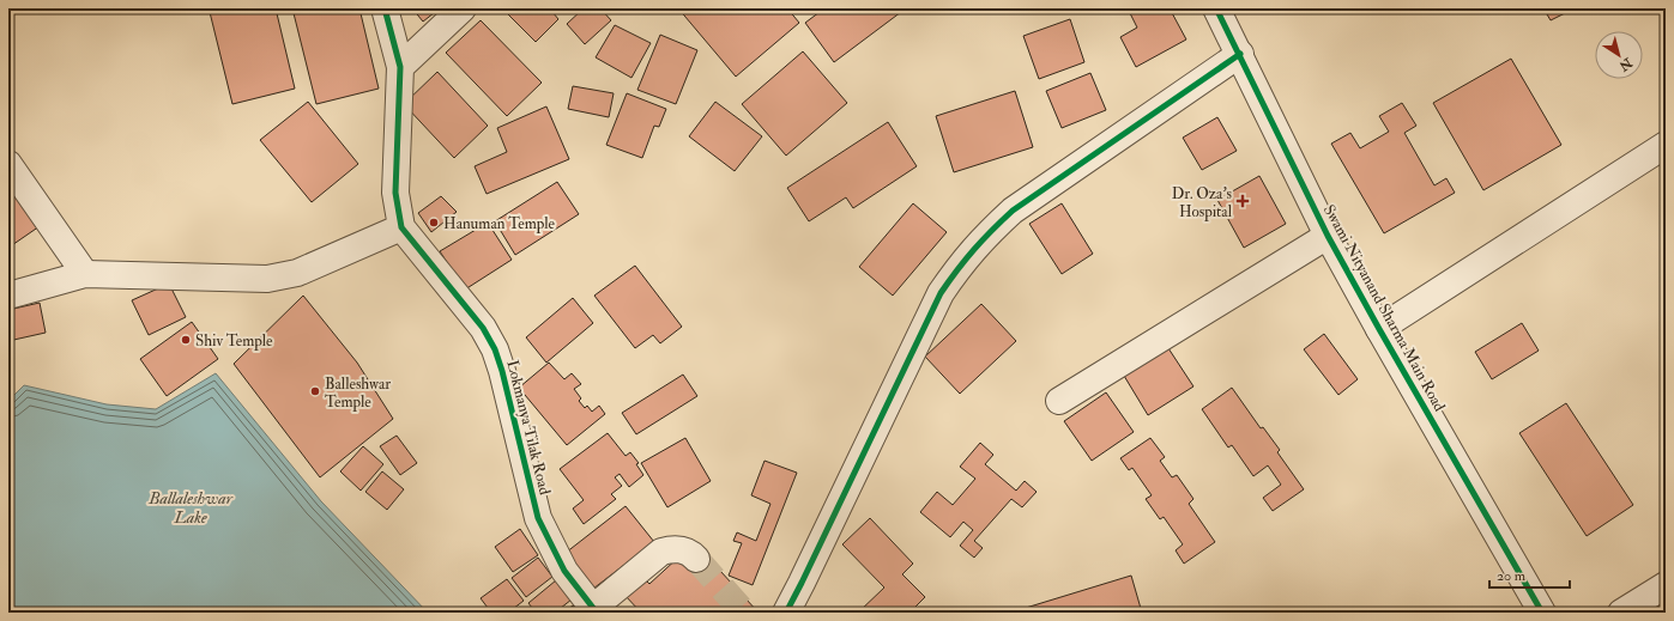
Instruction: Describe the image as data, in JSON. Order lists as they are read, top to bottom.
{
  "streets": {
    "street": ["Swami Nityanand Sharma Main Road", "Lokmanya Tilak Road"]
  },
  "water": ["Ballaleshwar Lake"],
  "places": {
    "health": ["Dr. Oza's Hospital"],
    "other": ["Hanuman Temple", "Shiv Temple", "Balleshwar Temple"]
  },
  "scale_bar": "20 m",
  "north": "bottom right"
}
